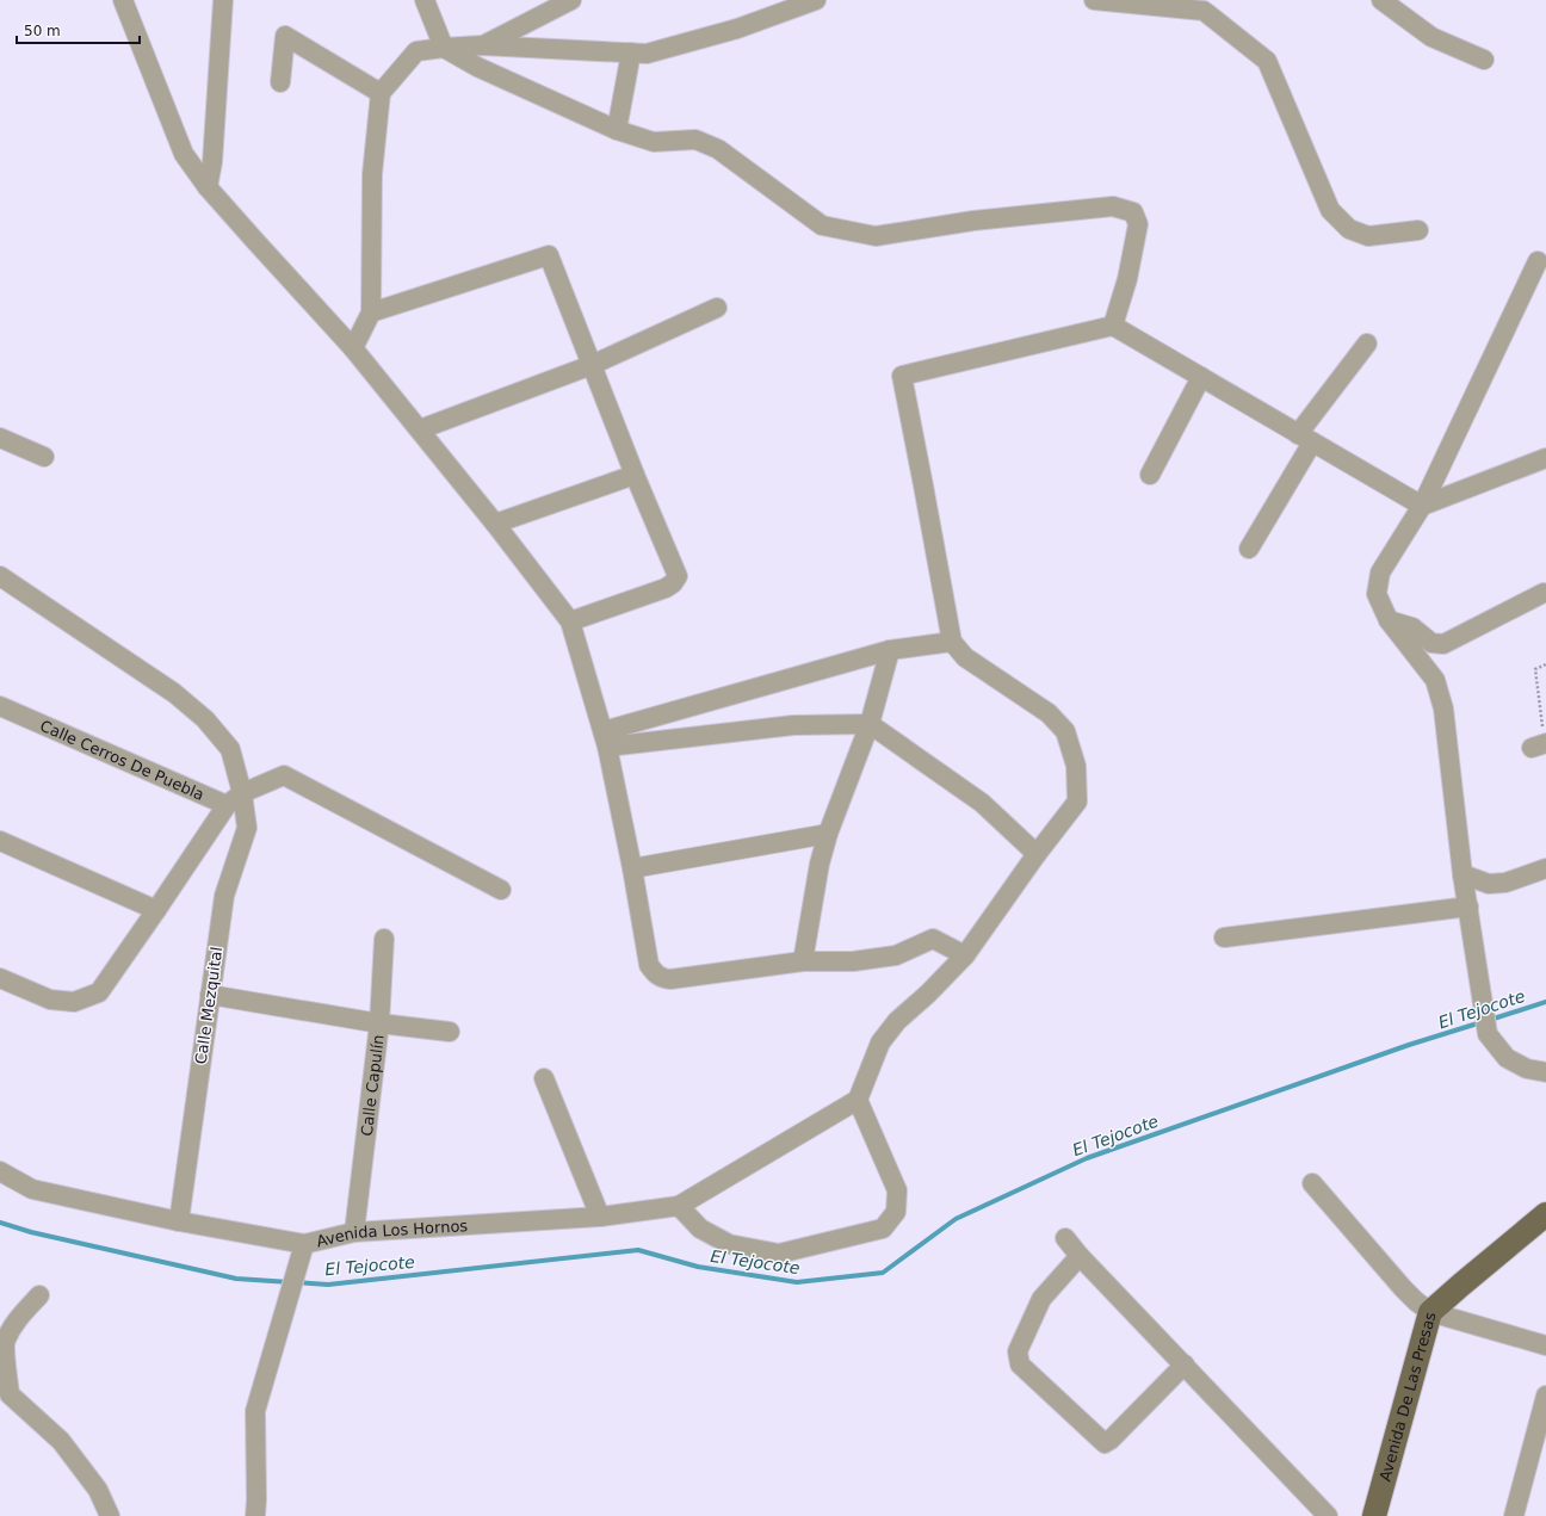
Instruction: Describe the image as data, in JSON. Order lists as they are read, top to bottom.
{
  "streets": {
    "main road": ["Avenida De Las Presas"],
    "street": [
      "Calle Cerros De Puebla",
      "Calle Mezquital",
      "Calle Capulín",
      "Avenida Los Hornos"
    ]
  },
  "crossings": [
    ["Calle Mezquital", "Avenida Los Hornos"],
    ["Calle Capulín", "Avenida Los Hornos"]
  ],
  "water": ["El Tejocote"],
  "scale_bar": "50 m"
}
